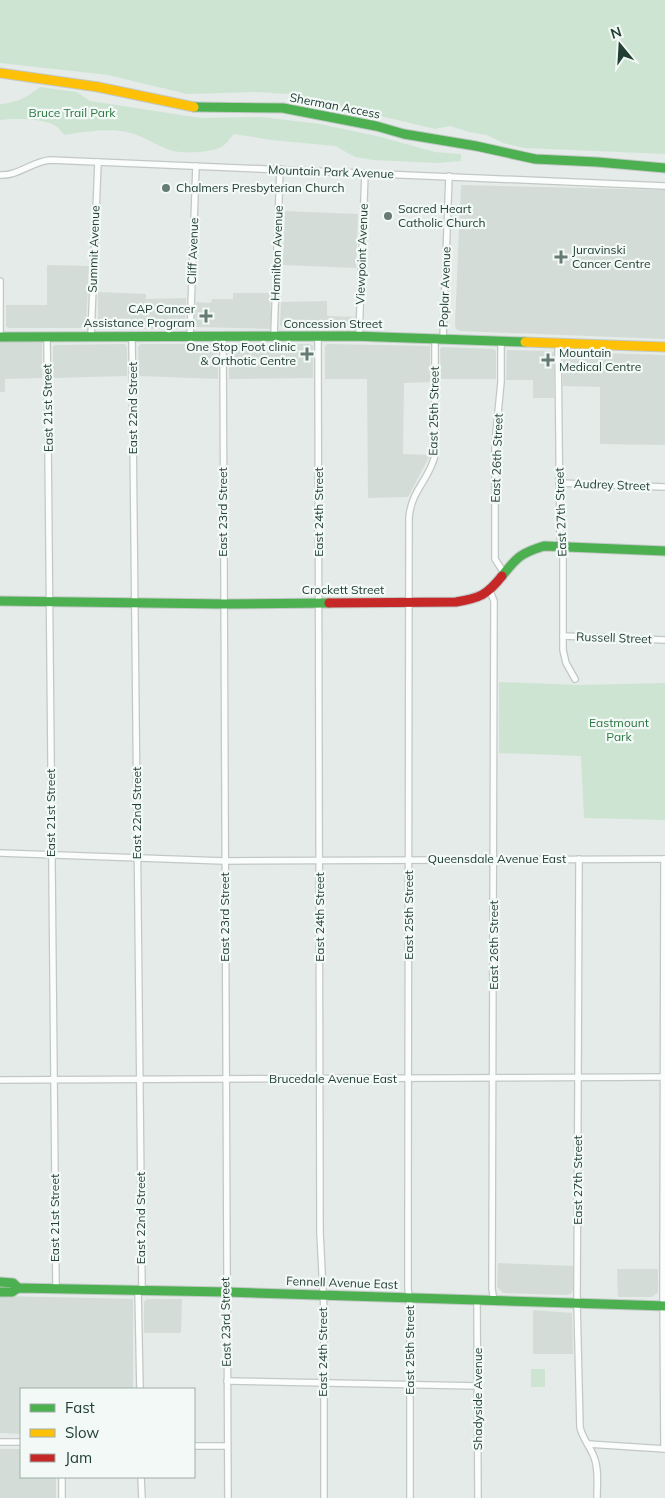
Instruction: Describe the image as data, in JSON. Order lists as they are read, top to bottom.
{
  "streets": {
    "main road": [
      "Sherman Access",
      "Concession Street",
      "Crockett Street",
      "Fennell Avenue East"
    ],
    "street": [
      "Mountain Park Avenue",
      "Summit Avenue",
      "Cliff Avenue",
      "Hamilton Avenue",
      "Viewpoint Avenue",
      "Poplar Avenue",
      "East 21st Street",
      "East 22nd Street",
      "East 25th Street",
      "East 26th Street",
      "Audrey Street",
      "East 23rd Street",
      "East 24th Street",
      "East 27th Street",
      "Russell Street",
      "Queensdale Avenue East",
      "Brucedale Avenue East",
      "Shadyside Avenue"
    ]
  },
  "crossings": [
    ["Mountain Park Avenue", "Summit Avenue"],
    ["Mountain Park Avenue", "Cliff Avenue"],
    ["Mountain Park Avenue", "Hamilton Avenue"],
    ["Mountain Park Avenue", "Viewpoint Avenue"],
    ["Mountain Park Avenue", "Poplar Avenue"],
    ["Summit Avenue", "Concession Street"],
    ["Cliff Avenue", "Concession Street"],
    ["Hamilton Avenue", "Concession Street"],
    ["Viewpoint Avenue", "Concession Street"],
    ["Poplar Avenue", "Concession Street"],
    ["Poplar Avenue", "East 25th Street"],
    ["Concession Street", "East 21st Street"],
    ["Concession Street", "East 22nd Street"],
    ["Concession Street", "East 25th Street"],
    ["Concession Street", "East 26th Street"],
    ["Concession Street", "East 23rd Street"],
    ["Concession Street", "East 24th Street"],
    ["Concession Street", "East 27th Street"],
    ["East 21st Street", "Crockett Street"],
    ["East 21st Street", "Queensdale Avenue East"],
    ["East 21st Street", "Brucedale Avenue East"],
    ["East 21st Street", "Fennell Avenue East"],
    ["East 22nd Street", "Crockett Street"],
    ["East 22nd Street", "Queensdale Avenue East"],
    ["East 22nd Street", "Brucedale Avenue East"],
    ["East 22nd Street", "Fennell Avenue East"],
    ["East 25th Street", "Crockett Street"],
    ["East 25th Street", "Queensdale Avenue East"],
    ["East 25th Street", "Brucedale Avenue East"],
    ["East 25th Street", "Fennell Avenue East"],
    ["East 26th Street", "Crockett Street"],
    ["East 26th Street", "Queensdale Avenue East"],
    ["East 26th Street", "Brucedale Avenue East"],
    ["East 26th Street", "Fennell Avenue East"],
    ["Audrey Street", "East 27th Street"],
    ["East 23rd Street", "Crockett Street"],
    ["East 23rd Street", "Queensdale Avenue East"],
    ["East 23rd Street", "Brucedale Avenue East"],
    ["East 23rd Street", "Fennell Avenue East"],
    ["East 24th Street", "Crockett Street"],
    ["East 24th Street", "Queensdale Avenue East"],
    ["East 24th Street", "Brucedale Avenue East"],
    ["East 24th Street", "Fennell Avenue East"],
    ["East 27th Street", "Crockett Street"],
    ["East 27th Street", "Russell Street"],
    ["East 27th Street", "Queensdale Avenue East"],
    ["East 27th Street", "Brucedale Avenue East"],
    ["East 27th Street", "Fennell Avenue East"],
    ["Fennell Avenue East", "Shadyside Avenue"]
  ],
  "parks": ["Bruce Trail Park", "Eastmount Park"],
  "places": {
    "other": ["Chalmers Presbyterian Church", "Sacred Heart Catholic Church"],
    "health": [
      "Juravinski Cancer Centre",
      "CAP Cancer Assistance Program",
      "One Stop Foot clinic & Orthotic Centre",
      "Mountain Medical Centre"
    ]
  },
  "legend": ["Fast", "Slow", "Jam"],
  "north": "top"
}
